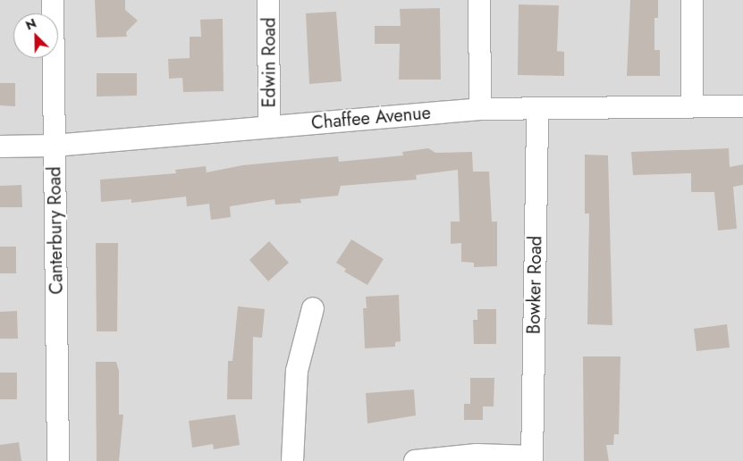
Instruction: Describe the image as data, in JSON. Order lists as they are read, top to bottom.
{
  "streets": {
    "street": [
      "Edwin Road",
      "Chaffee Avenue",
      "Canterbury Road",
      "Bowker Road"
    ]
  },
  "crossings": [
    ["Edwin Road", "Chaffee Avenue"],
    ["Chaffee Avenue", "Canterbury Road"],
    ["Chaffee Avenue", "Bowker Road"]
  ],
  "north": "top left"
}
